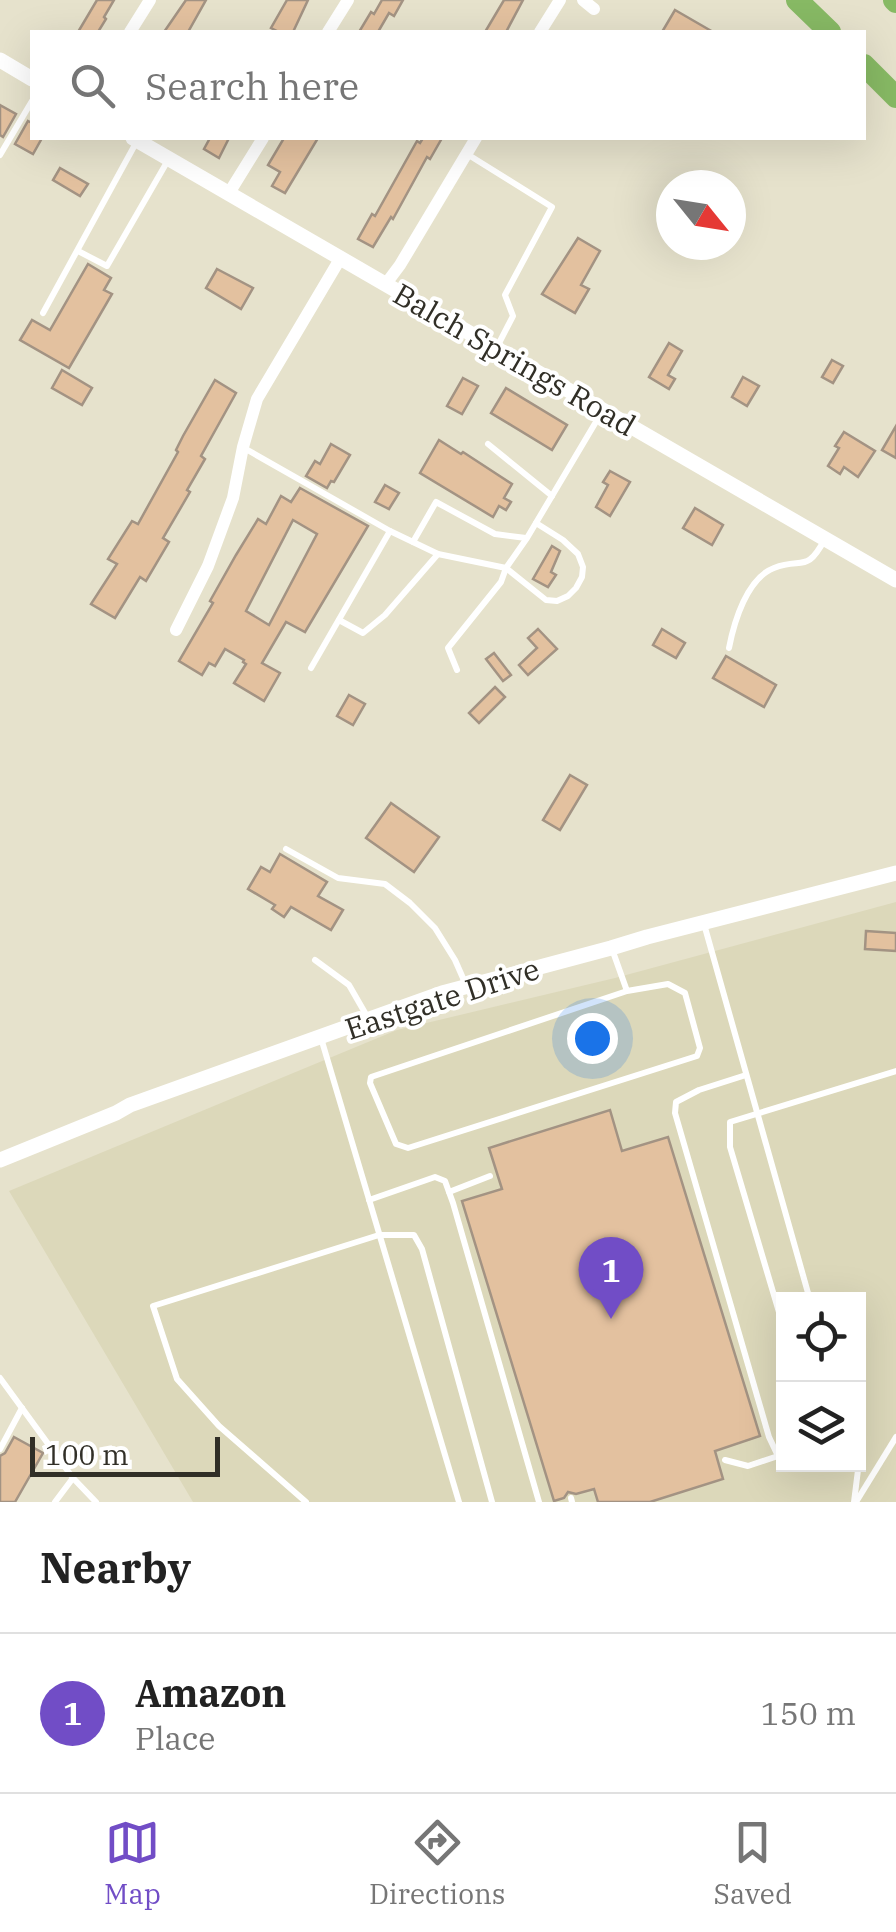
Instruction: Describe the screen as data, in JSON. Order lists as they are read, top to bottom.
{
  "streets": {
    "street": ["Balch Springs Road", "Eastgate Drive"]
  },
  "scale_bar": "100 m",
  "north": "bottom right",
  "page": {
    "search": "Search here",
    "pins": "1",
    "scale": "100 m",
    "heading": "Nearby",
    "list": [
      {
        "mark": "1",
        "name": "Amazon",
        "note": "Place",
        "value": "150 m"
      }
    ],
    "nav": ["Map", "Directions", "Saved"]
  }
}
